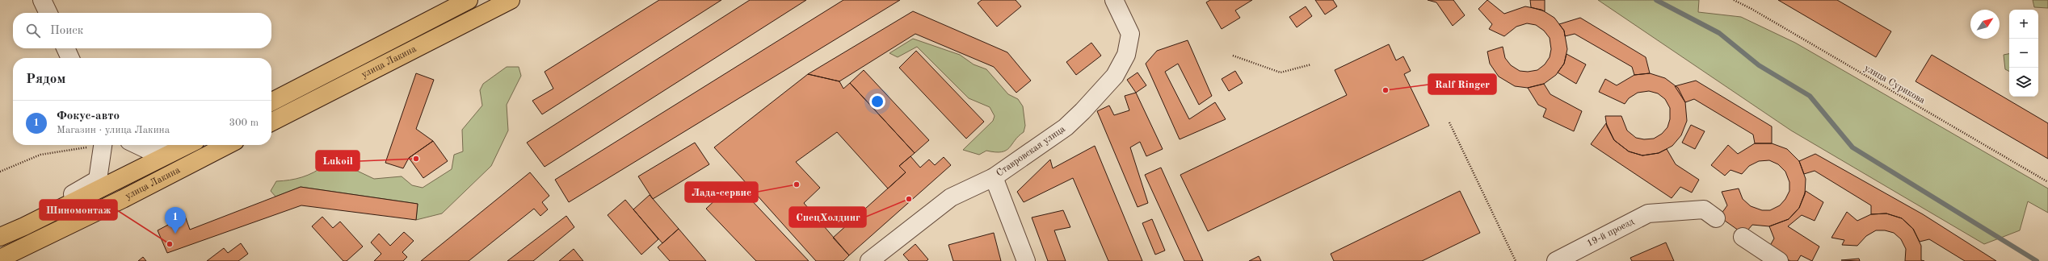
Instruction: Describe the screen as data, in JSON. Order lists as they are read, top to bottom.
{
  "streets": {
    "highway": ["улица Лакина"],
    "street": ["Ставровская улица", "19-й проезд"],
    "path": ["улица Сурикова"]
  },
  "places": [
    "Ralf Ringer",
    "Lukoil",
    "Лада-сервис",
    "СпецХолдинг",
    "Шиномонтаж"
  ],
  "north": "top right",
  "page": {
    "map_buttons": ["+", "−"],
    "search": "Поиск",
    "heading": "Рядом",
    "list": [
      {
        "mark": "1",
        "name": "Фокус-авто",
        "note": "Магазин · улица Лакина",
        "value": "300 m"
      }
    ],
    "pins": "1"
  }
}
